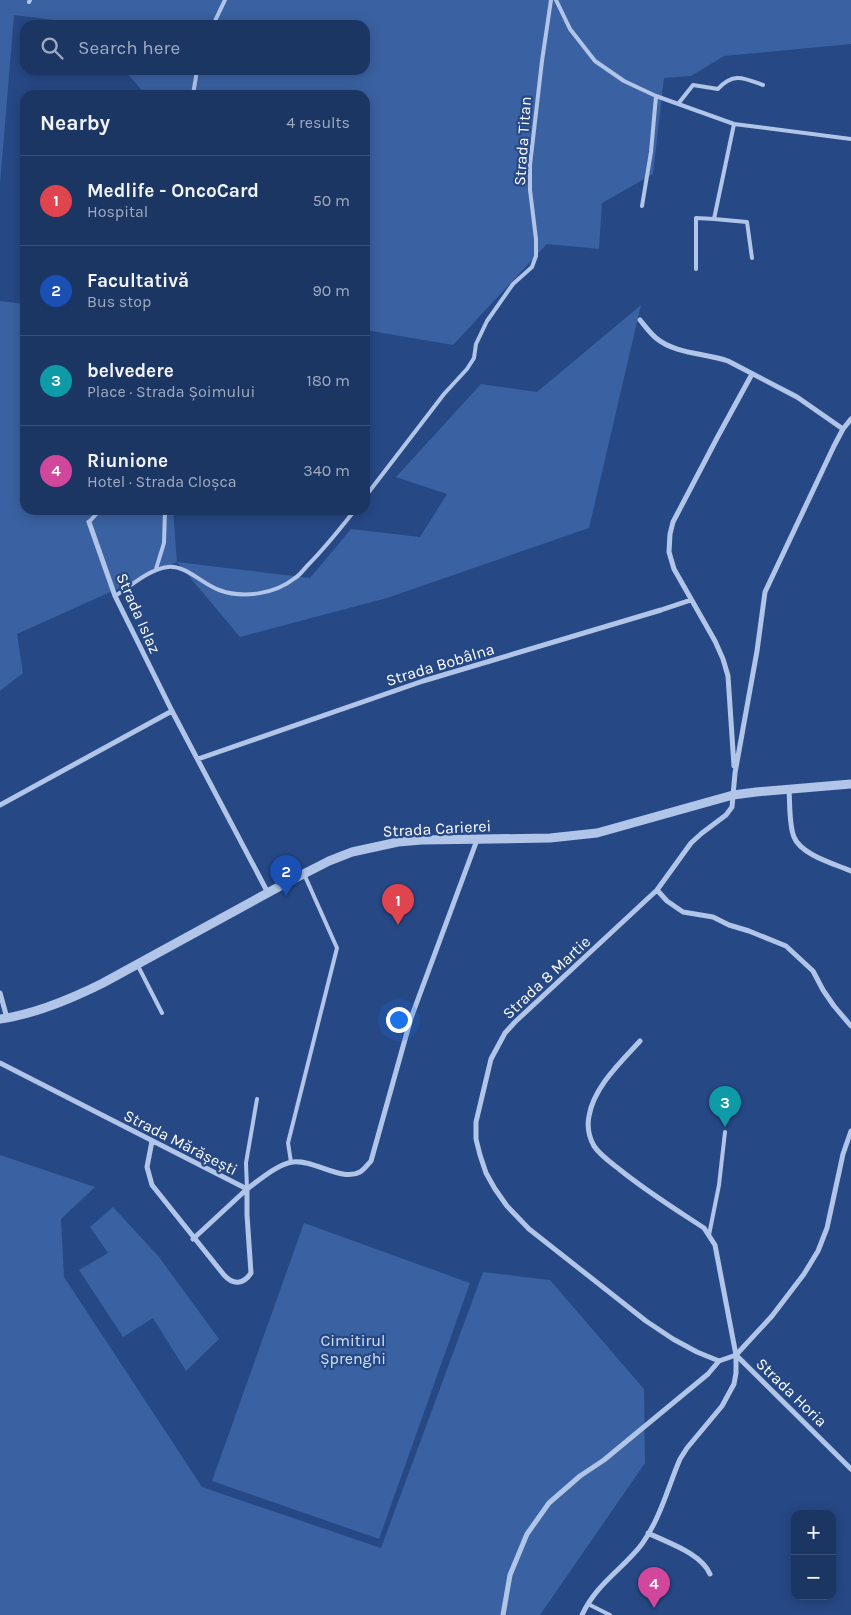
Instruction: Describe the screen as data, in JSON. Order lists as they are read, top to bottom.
{
  "streets": {
    "street": [
      "Strada Islaz",
      "Strada Bobâlna",
      "Strada Carierei",
      "Strada 8 Martie",
      "Strada Mărășești",
      "Strada Horia"
    ],
    "lane": ["Strada Titan"]
  },
  "crossings": [
    ["Strada Islaz", "Strada Bobâlna"],
    ["Strada Islaz", "Strada Carierei"],
    ["Strada Carierei", "Strada 8 Martie"]
  ],
  "parks": ["Cimitirul Șprenghi"],
  "page": {
    "search": "Search here",
    "heading": ["Nearby", "4 results"],
    "list": [
      {
        "mark": "1",
        "name": "Medlife - OncoCard",
        "note": "Hospital",
        "value": "50 m"
      },
      {
        "mark": "2",
        "name": "Facultativă",
        "note": "Bus stop",
        "value": "90 m"
      },
      {
        "mark": "3",
        "name": "belvedere",
        "note": "Place · Strada Șoimului",
        "value": "180 m"
      },
      {
        "mark": "4",
        "name": "Riunione",
        "note": "Hotel · Strada Cloșca",
        "value": "340 m"
      }
    ],
    "pins": [
      "2",
      "1",
      "3",
      "4"
    ],
    "map_buttons": ["+", "−"]
  }
}
